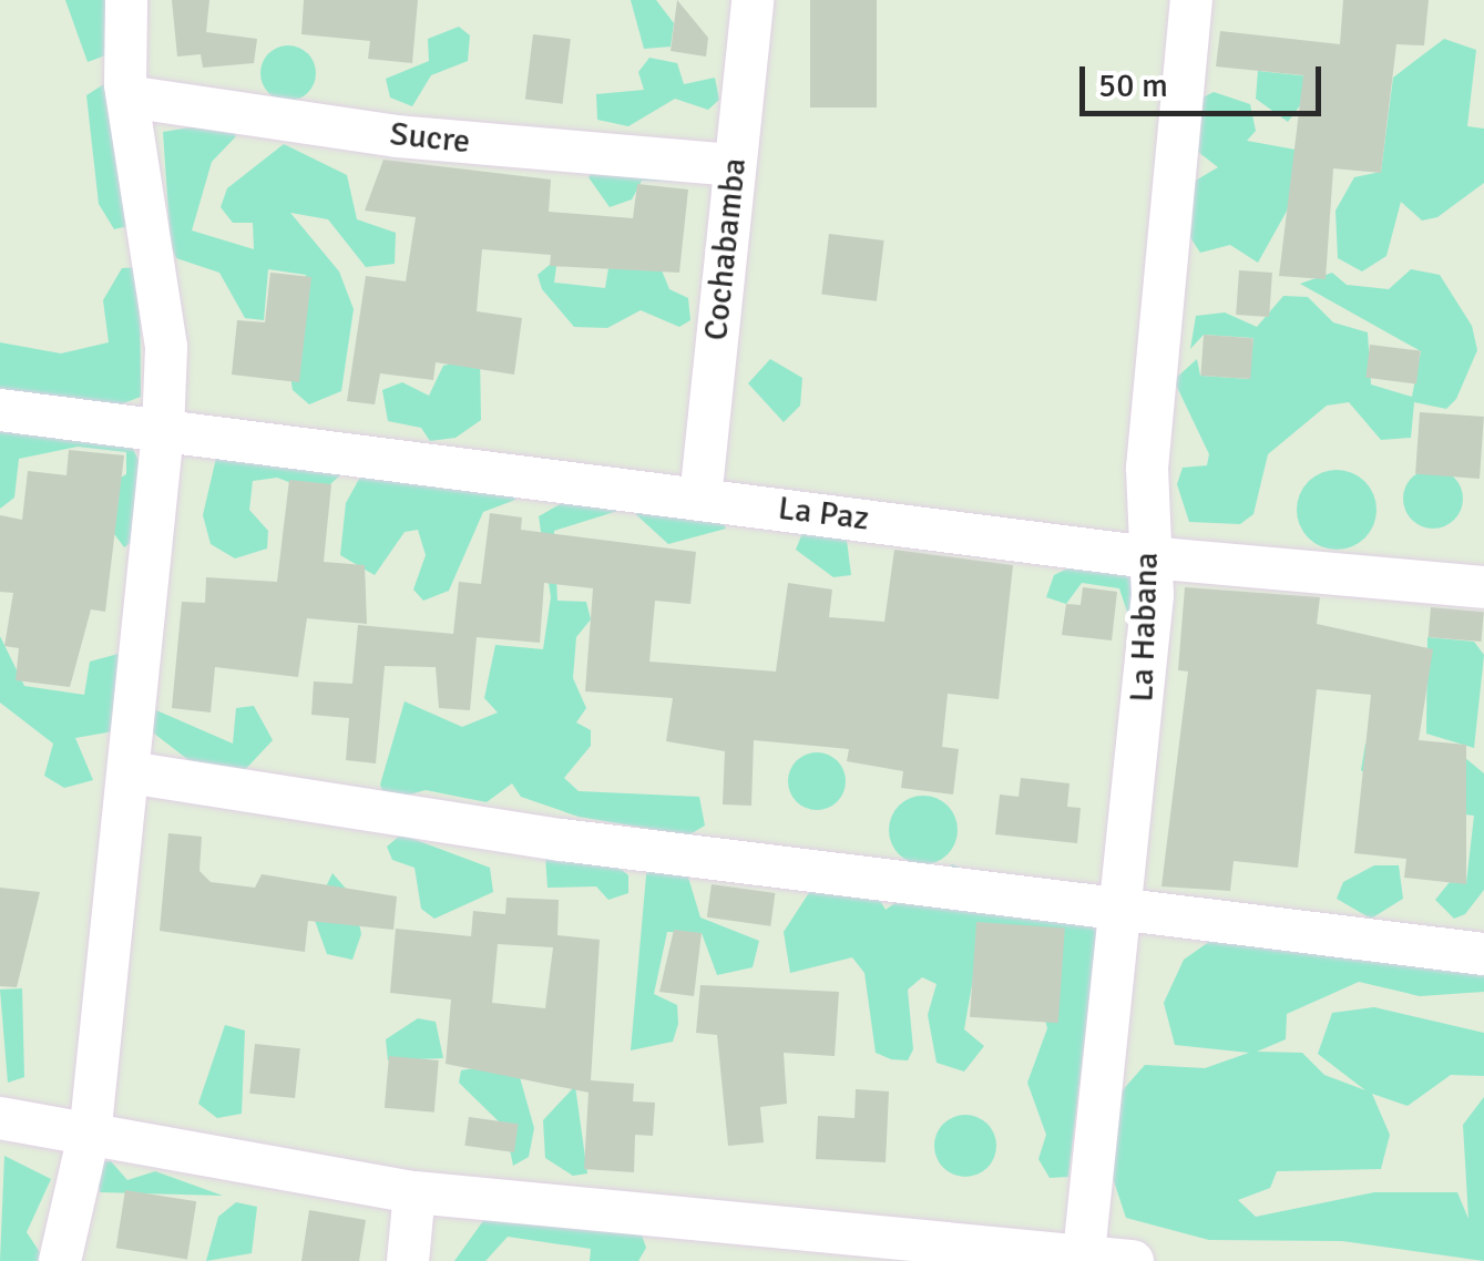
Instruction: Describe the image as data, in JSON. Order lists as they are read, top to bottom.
{
  "streets": {
    "street": [
      "Sucre",
      "Cochabamba",
      "La Paz",
      "La Habana"
    ]
  },
  "crossings": [
    ["Sucre", "Cochabamba"],
    ["Cochabamba", "La Paz"],
    ["La Paz", "La Habana"]
  ],
  "scale_bar": "50 m"
}
